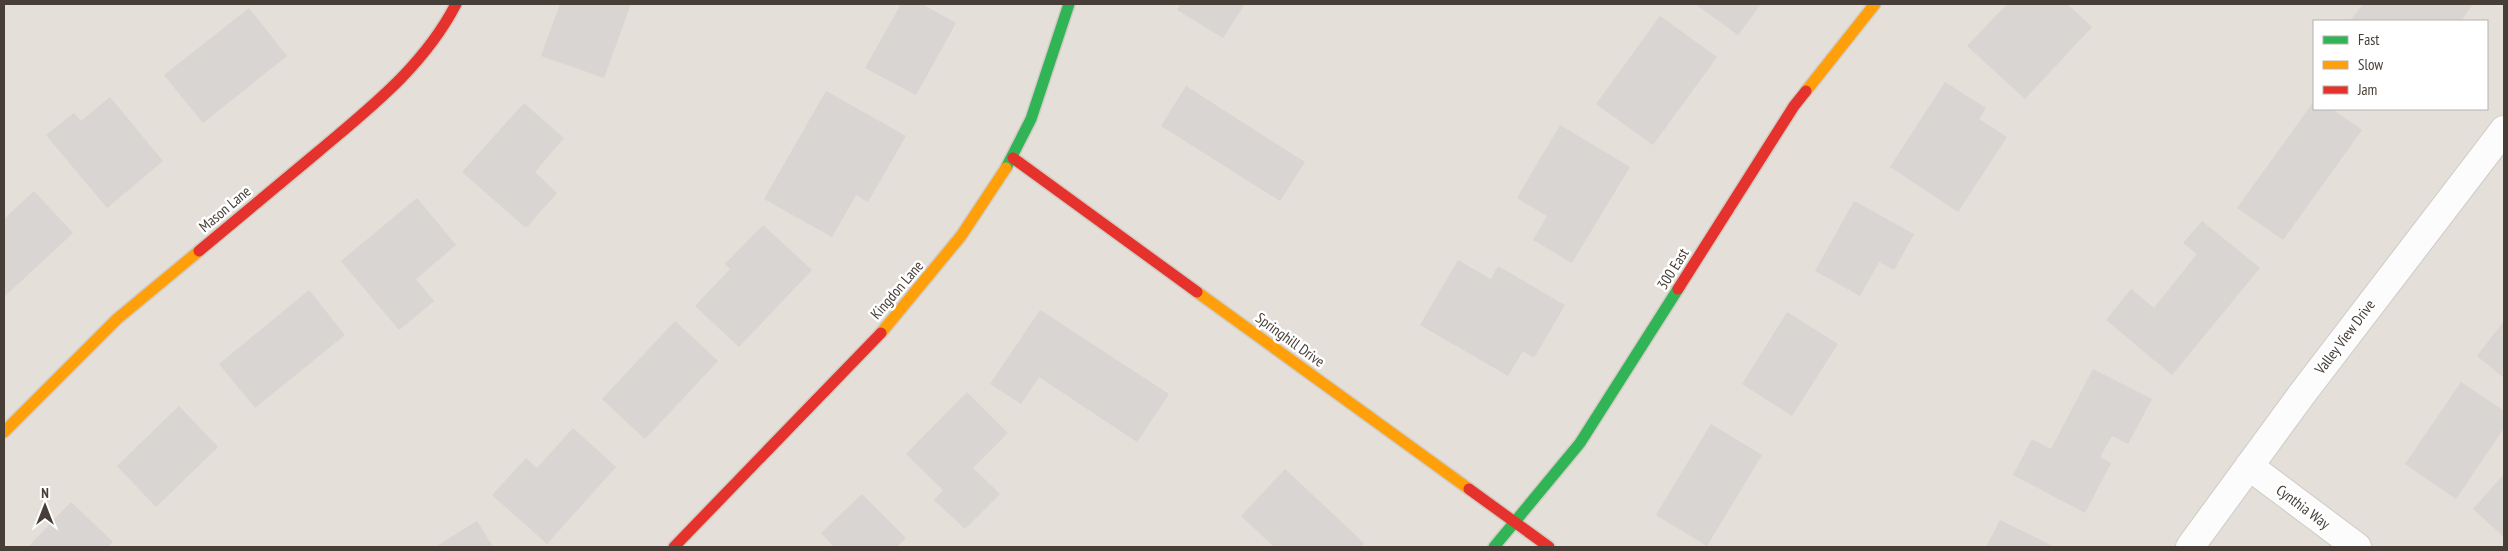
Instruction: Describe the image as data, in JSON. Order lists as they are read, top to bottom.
{
  "streets": {
    "street": [
      "Mason Lane",
      "300 East",
      "Kingdon Lane",
      "Valley View Drive",
      "Springhill Drive",
      "Cynthia Way"
    ]
  },
  "crossings": [
    ["300 East", "Springhill Drive"],
    ["Kingdon Lane", "Springhill Drive"],
    ["Valley View Drive", "Cynthia Way"]
  ],
  "legend": ["Fast", "Slow", "Jam"],
  "north": "top"
}
